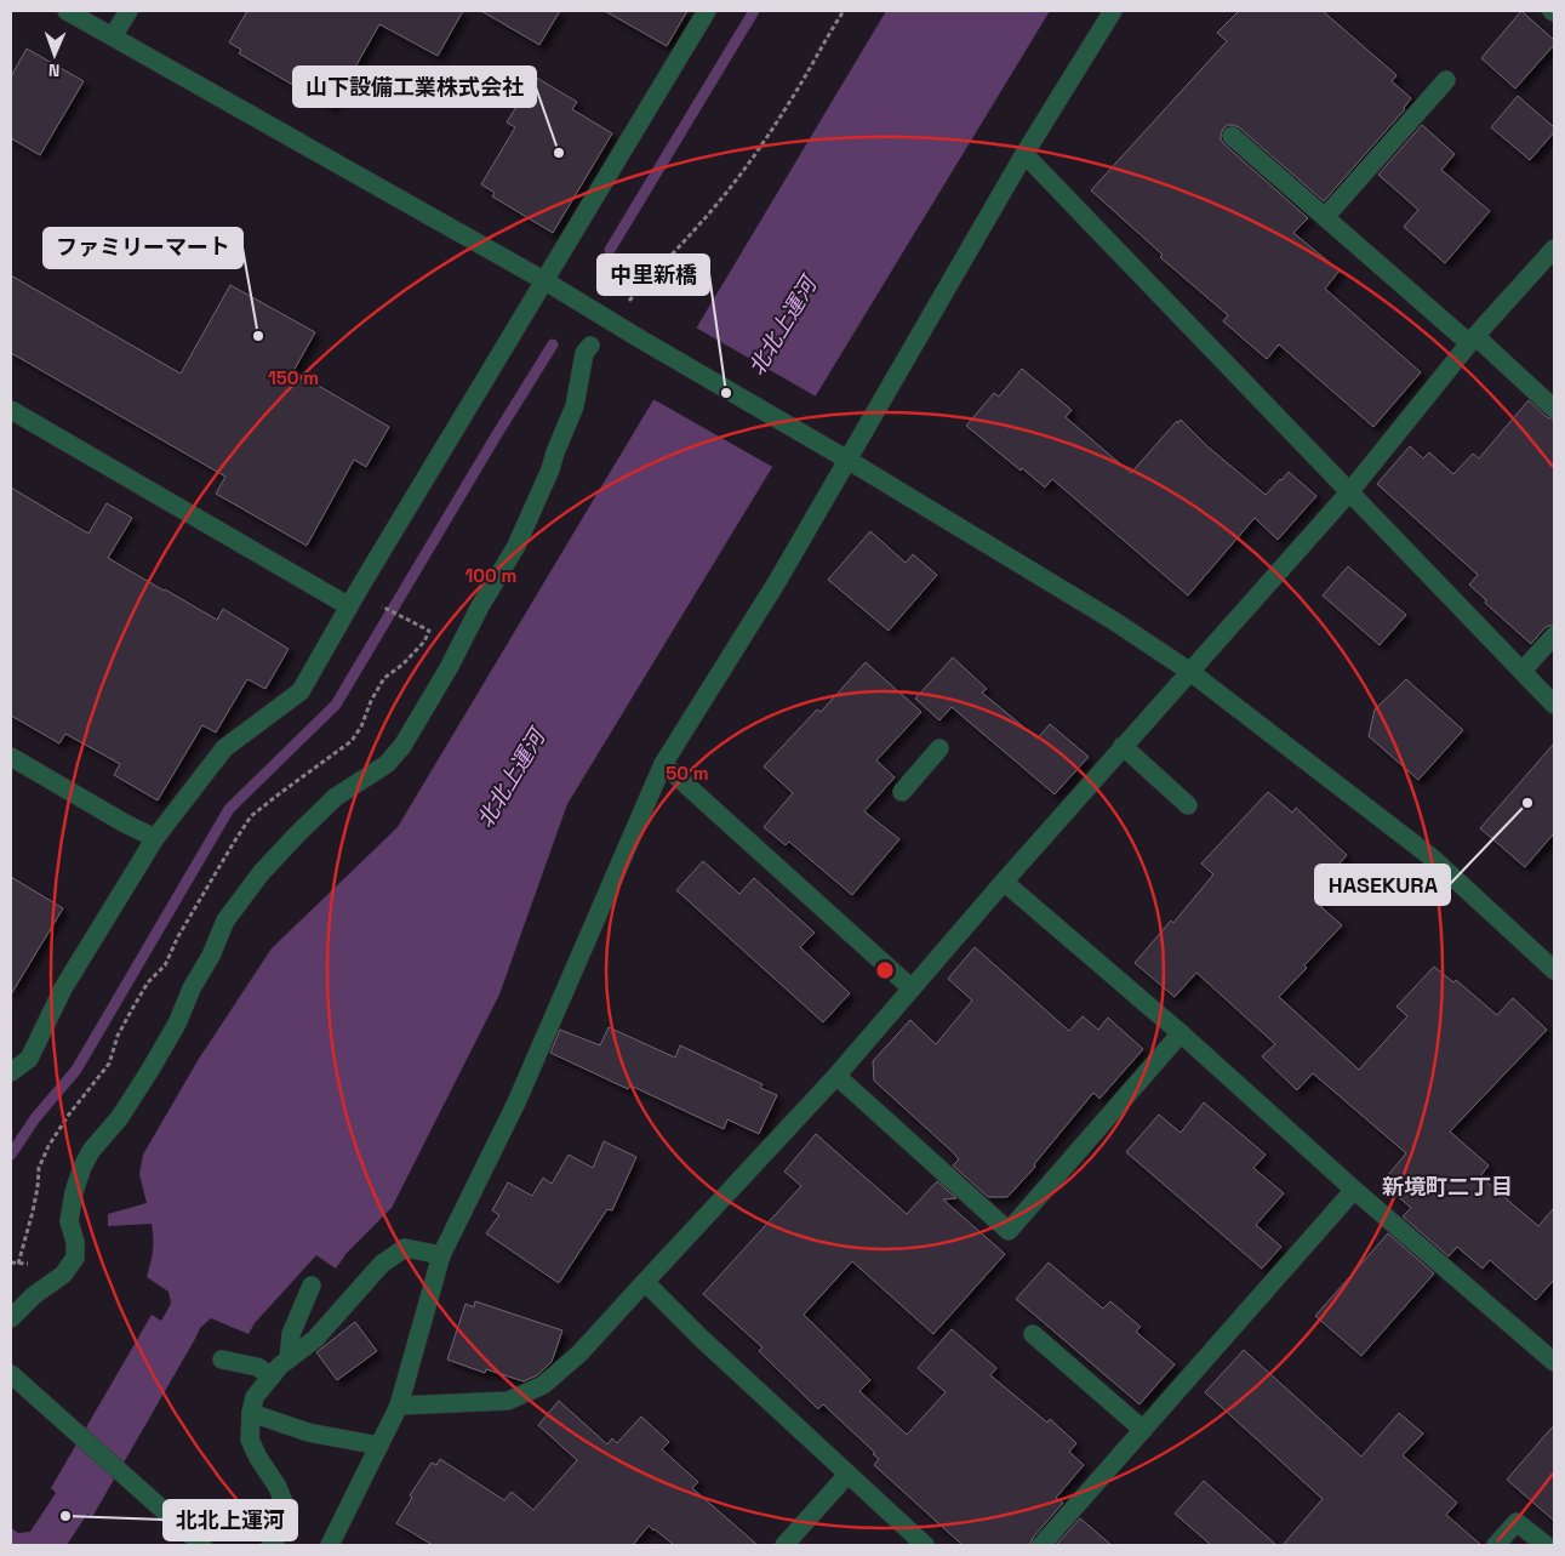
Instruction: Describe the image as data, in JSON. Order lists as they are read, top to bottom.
{
  "districts": ["新境町二丁目"],
  "water": ["北北上運河"],
  "places": [
    "山下設備工業株式会社",
    "ファミリーマート",
    "中里新橋",
    "HASEKURA",
    "北北上運河"
  ],
  "north": "bottom",
  "rings": ["150 m", "100 m", "50 m"]
}
